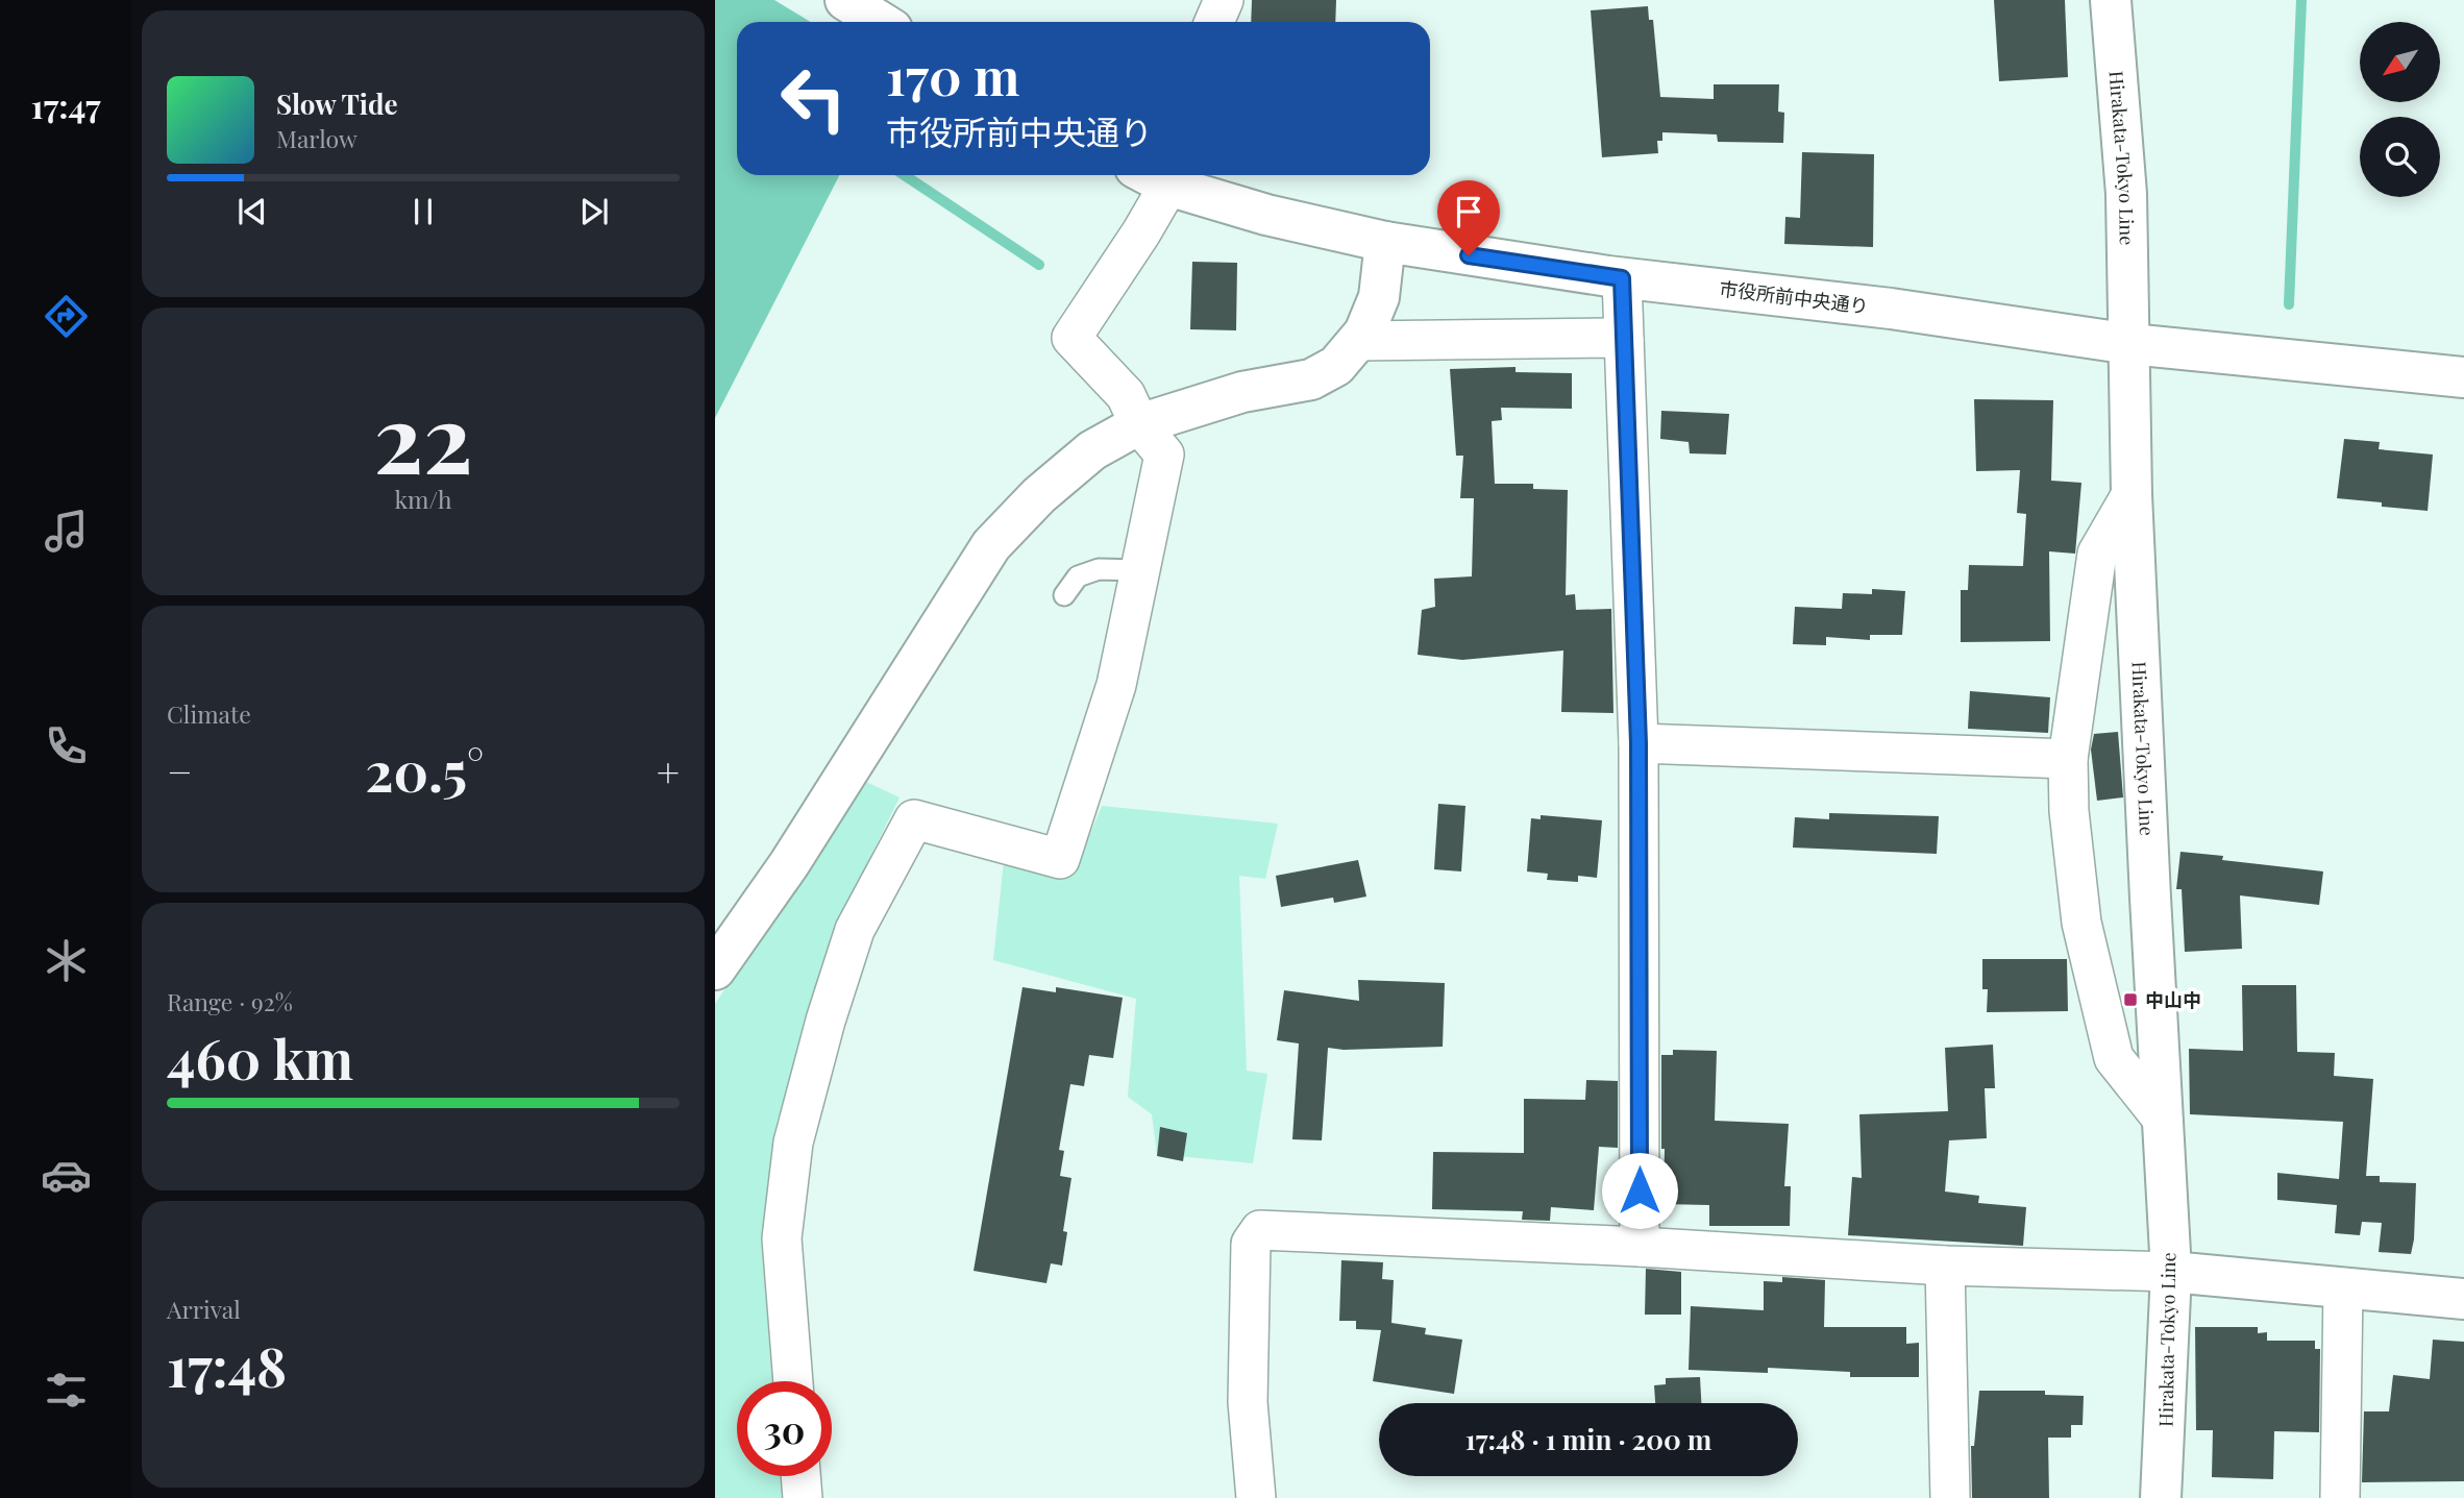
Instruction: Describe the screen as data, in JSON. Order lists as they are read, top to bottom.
{
  "streets": {
    "street": ["Hirakata-Tokyo Line", "市役所前中央通り"]
  },
  "crossings": [
    ["Hirakata-Tokyo Line", "市役所前中央通り"]
  ],
  "places": {
    "transit": ["中山中"]
  },
  "north": "bottom left",
  "page": {
    "tabs": "17:47",
    "turn": ["170 m", "市役所前中央通り"],
    "song": ["Slow Tide", "Marlow"],
    "tile": [
      ["22", "km/h"],
      "Climate",
      ["Range · 92%", "460 km"],
      ["Arrival", "17:48"]
    ],
    "heat": ["−", "20.5°", "+"],
    "limit": "30",
    "trip": "17:48 · 1 min · 200 m"
  }
}
